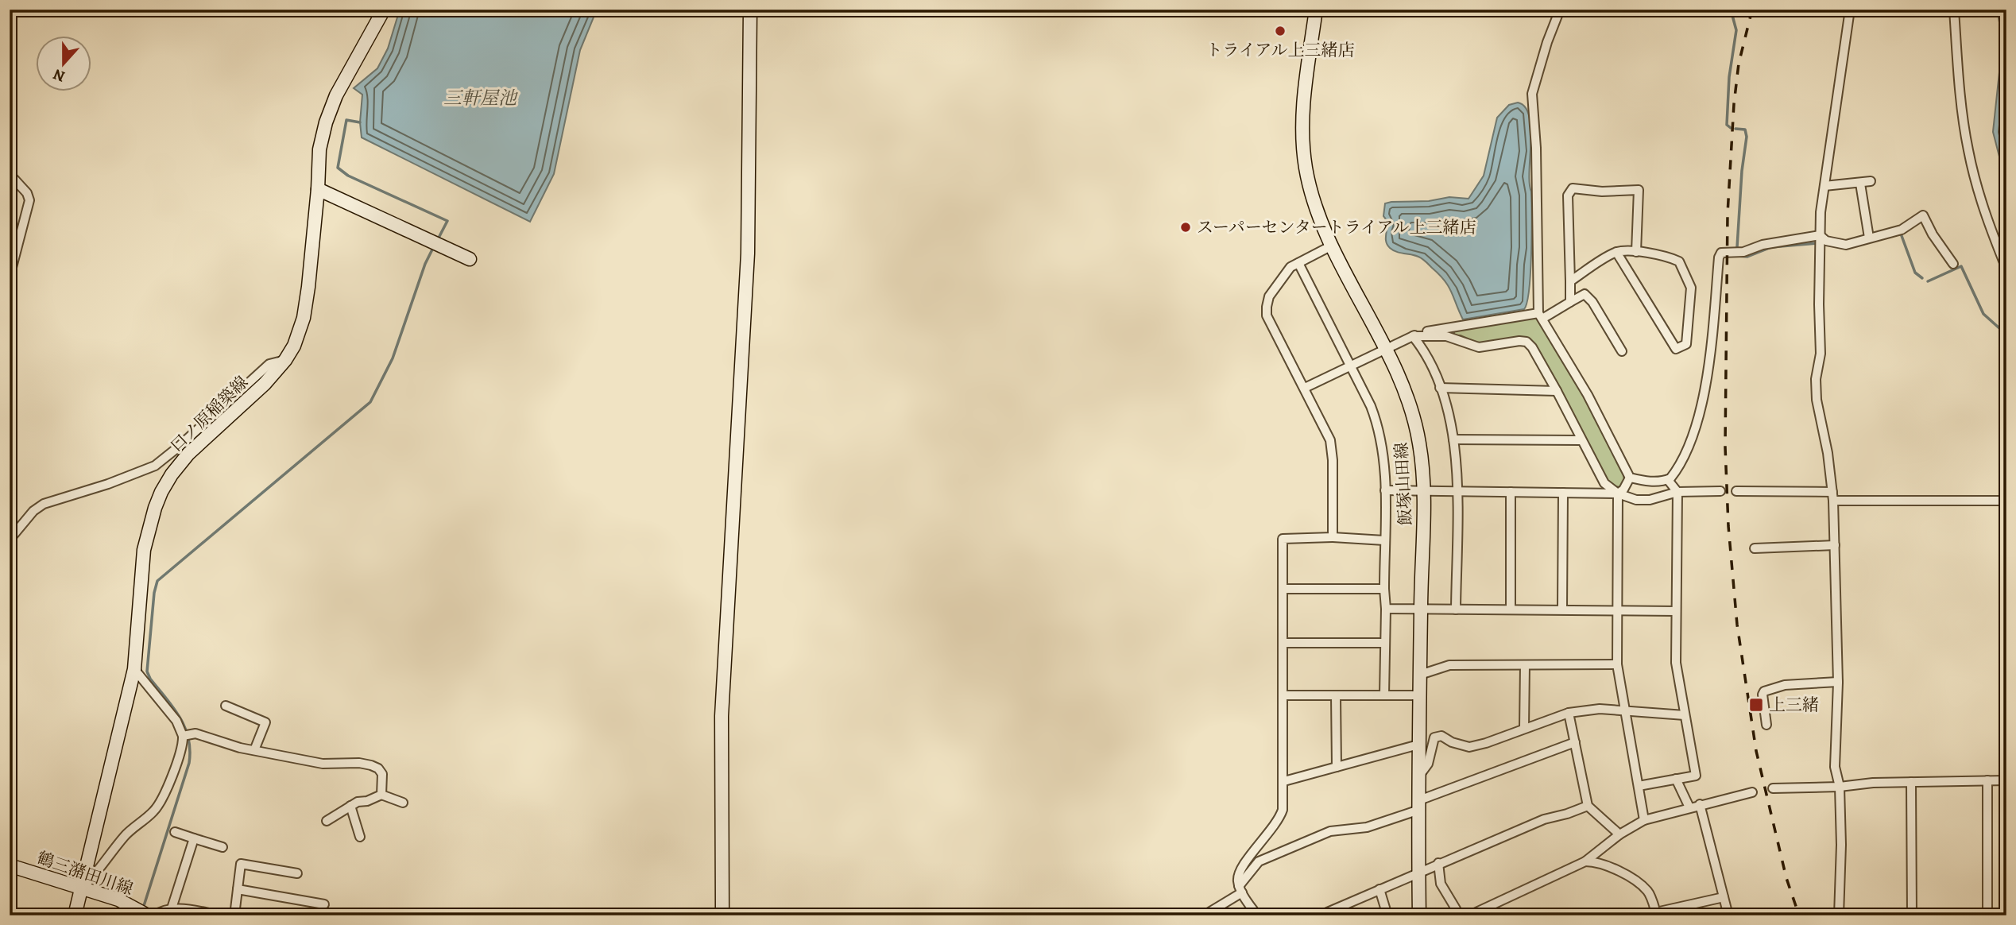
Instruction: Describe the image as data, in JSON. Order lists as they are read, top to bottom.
{
  "streets": {
    "main road": ["口ノ原稲築線", "飯塚山田線", "鶴三潴田川線"]
  },
  "crossings": [
    ["口ノ原稲築線", "鶴三潴田川線"]
  ],
  "water": ["三軒屋池"],
  "places": {
    "other": ["トライアル上三緒店", "スーパーセンタートライアル上三緒店"],
    "transit": ["上三緒"]
  },
  "north": "bottom"
}
